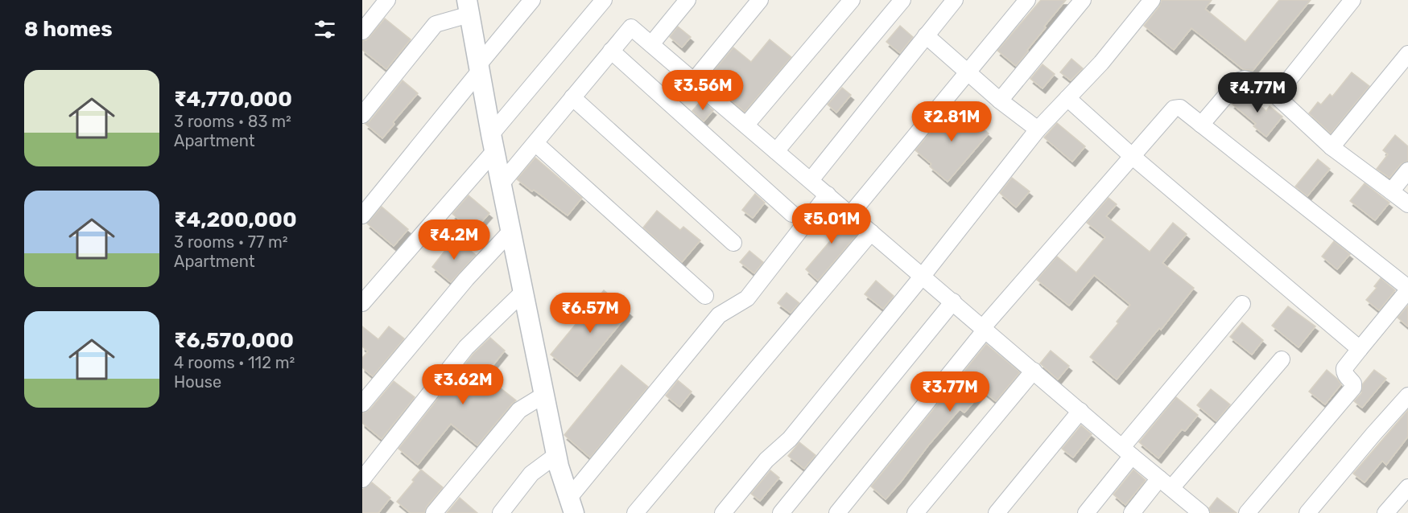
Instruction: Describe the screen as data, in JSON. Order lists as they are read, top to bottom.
{
  "page": {
    "heading": "8 homes",
    "list": [
      {
        "name": "₹4,770,000",
        "note": "3 rooms · 83 m² · Apartment"
      },
      {
        "name": "₹4,200,000",
        "note": "3 rooms · 77 m² · Apartment"
      },
      {
        "name": "₹6,570,000",
        "note": "4 rooms · 112 m² · House"
      }
    ],
    "price": [
      "₹3.56M",
      "₹4.77M",
      "₹2.81M",
      "₹5.01M",
      "₹4.2M",
      "₹6.57M",
      "₹3.62M",
      "₹3.77M"
    ]
  }
}
